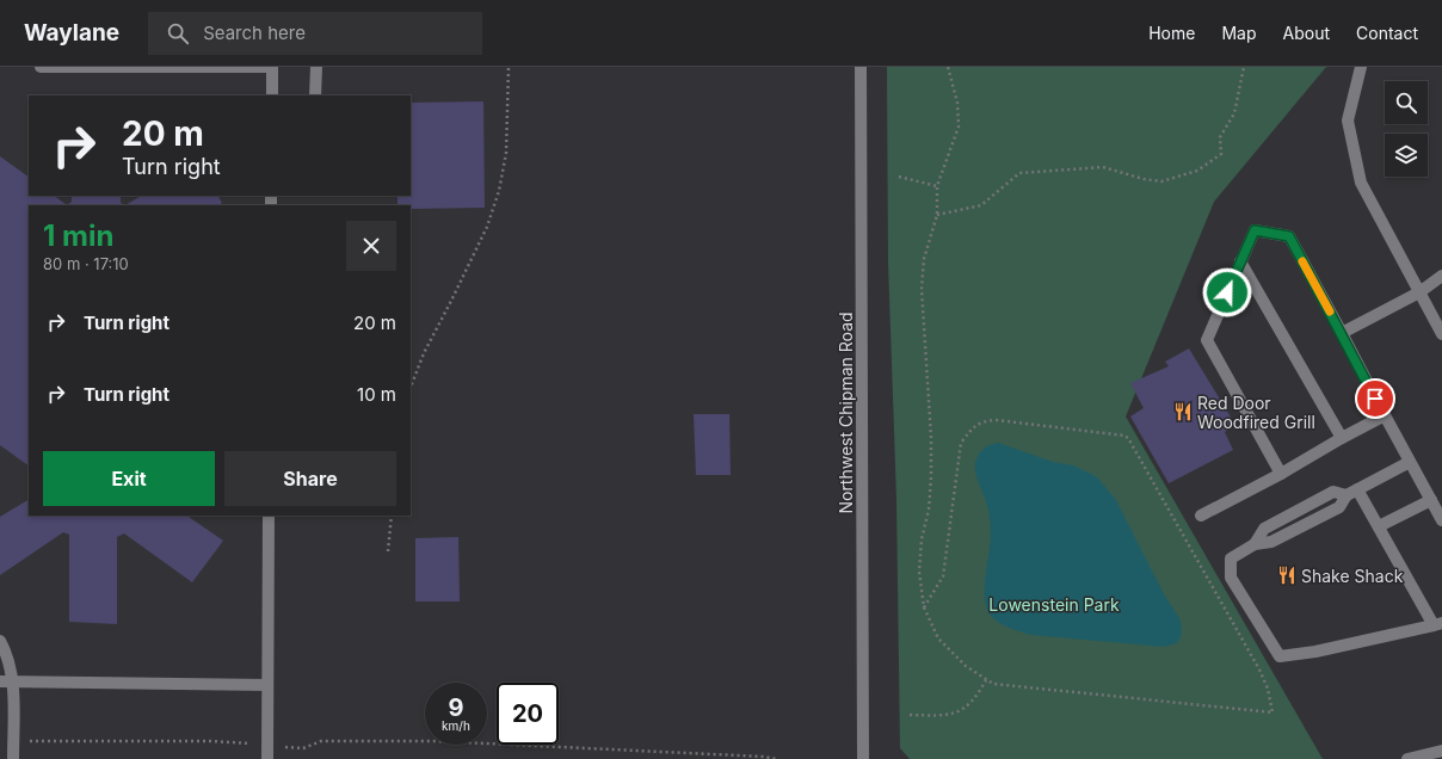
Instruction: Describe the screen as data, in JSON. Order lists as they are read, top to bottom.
{
  "streets": {
    "main road": ["Northwest Chipman Road"]
  },
  "parks": ["Lowenstein Park"],
  "places": {
    "restaurant": ["Red Door Woodfired Grill", "Shake Shack"]
  },
  "page": {
    "header": "Waylane",
    "search": "Search here",
    "nav": [
      "Home",
      "Map",
      "About",
      "Contact"
    ],
    "turn": ["20 m", "Turn right"],
    "heading": ["1 min", "80 m · 17:10"],
    "list": [
      {
        "name": "Turn right",
        "value": "20 m"
      },
      {
        "name": "Turn right",
        "value": "10 m"
      }
    ],
    "buttons": ["Exit", "Share"],
    "speed": "9 km/h",
    "limit": "20"
  }
}
